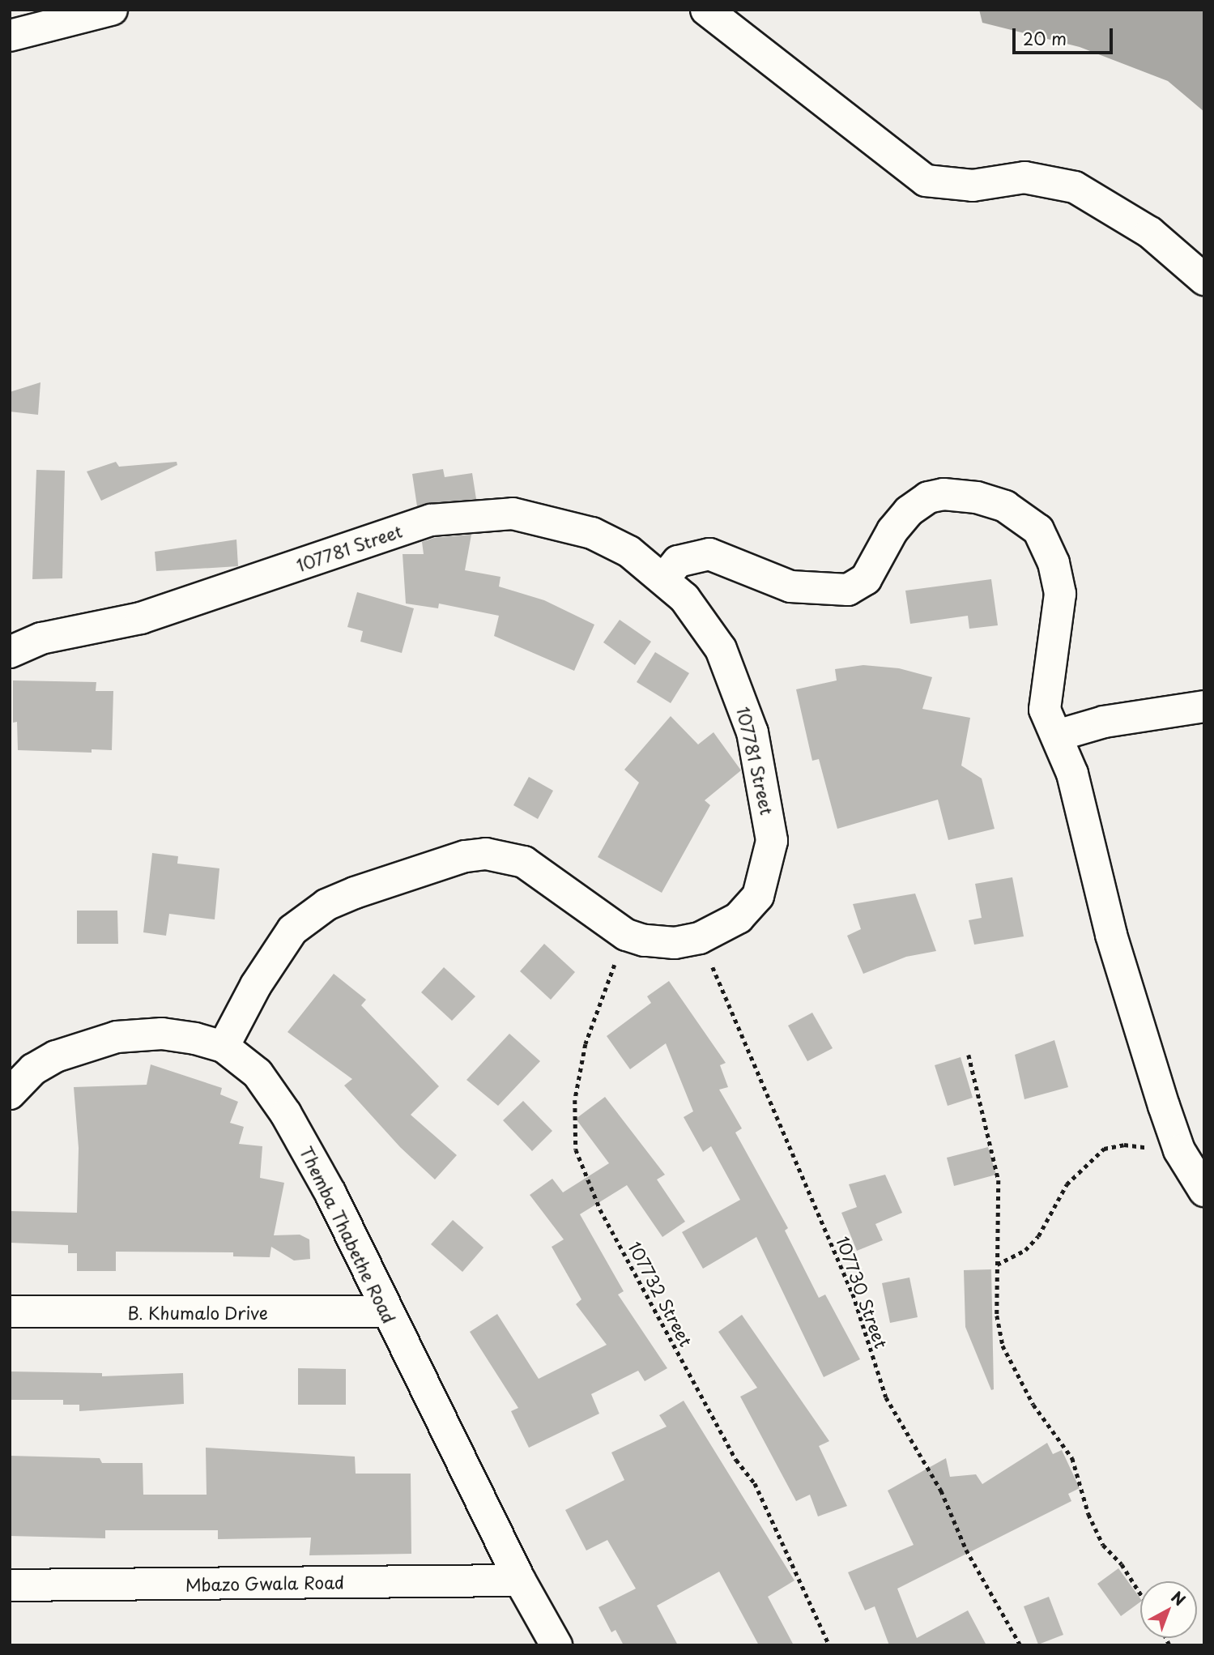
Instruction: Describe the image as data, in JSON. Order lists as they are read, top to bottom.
{
  "streets": {
    "street": [
      "107781 Street",
      "Themba Thabethe Road",
      "B. Khumalo Drive",
      "Mbazo Gwala Road"
    ],
    "path": ["107730 Street", "107732 Street"]
  },
  "crossings": [
    ["107781 Street", "Themba Thabethe Road"],
    ["107781 Street", "107730 Street"],
    ["107781 Street", "107732 Street"],
    ["Themba Thabethe Road", "B. Khumalo Drive"],
    ["Themba Thabethe Road", "Mbazo Gwala Road"]
  ],
  "scale_bar": "20 m",
  "north": "top right"
}
